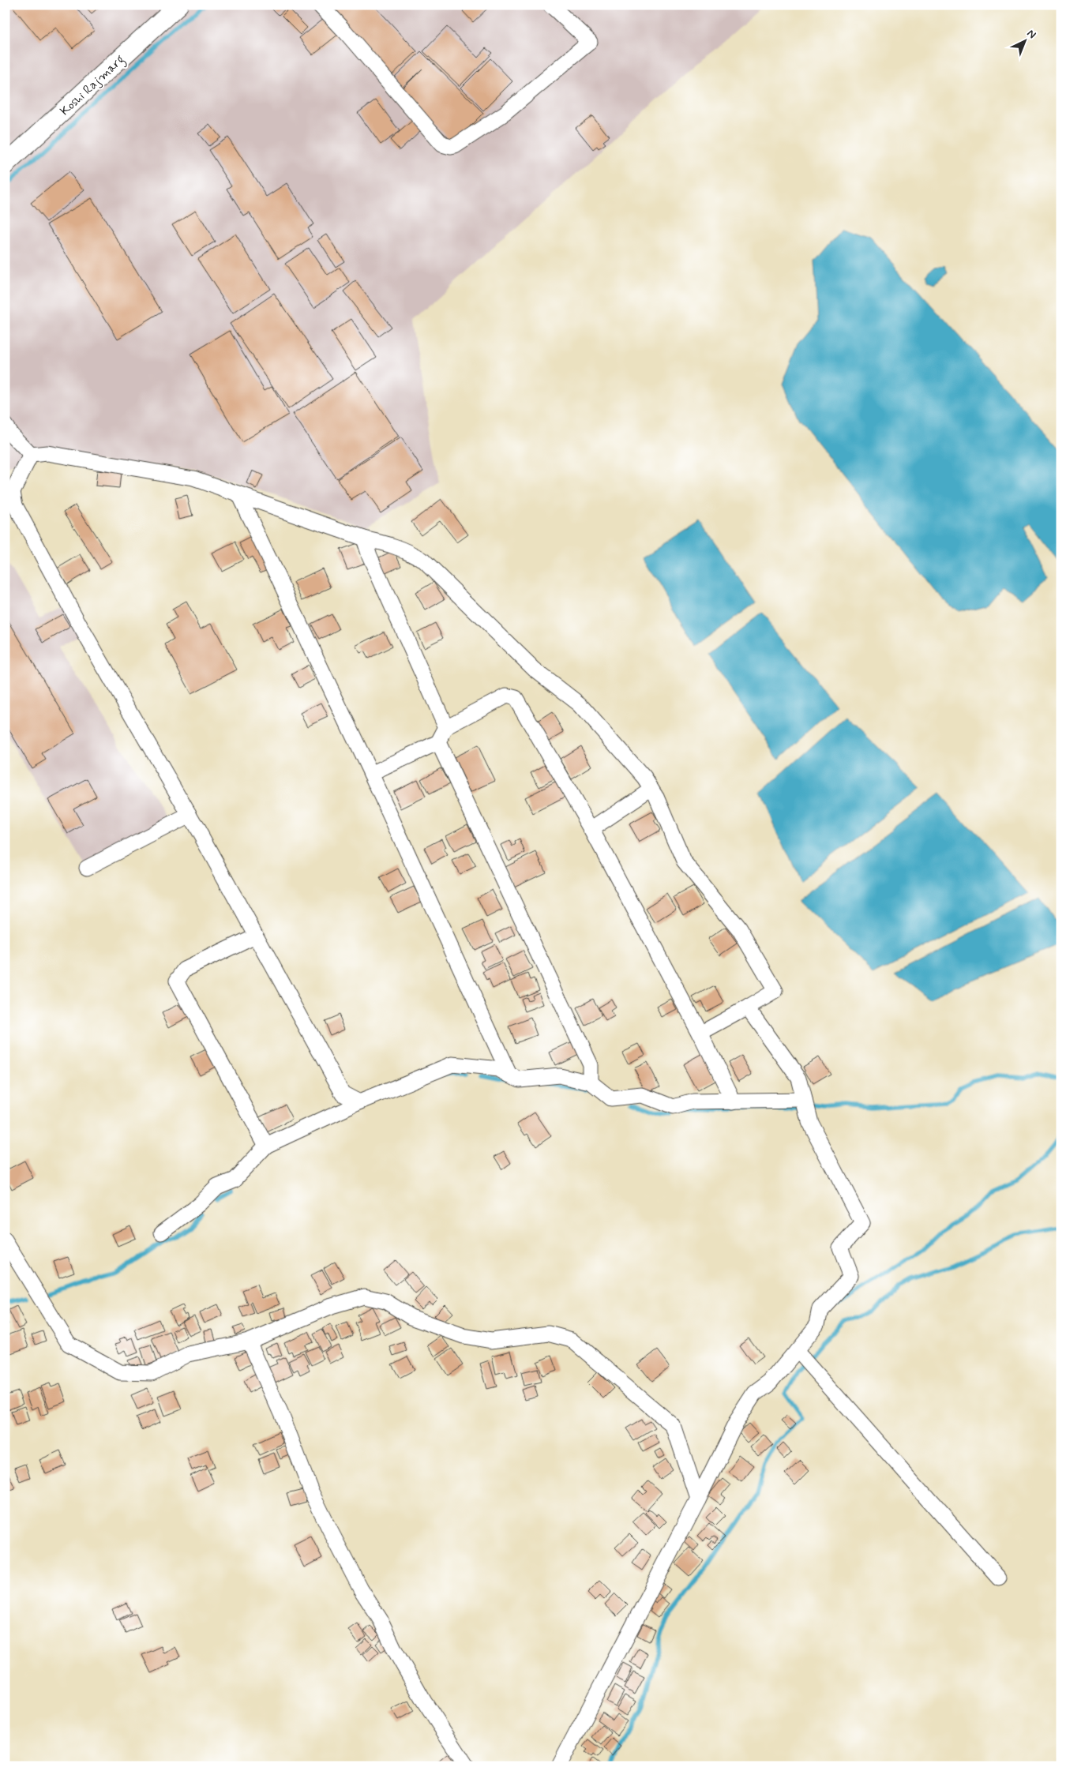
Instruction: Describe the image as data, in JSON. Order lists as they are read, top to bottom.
{
  "streets": {
    "main road": ["Koshi Rajmarg"]
  },
  "north": "top right"
}
